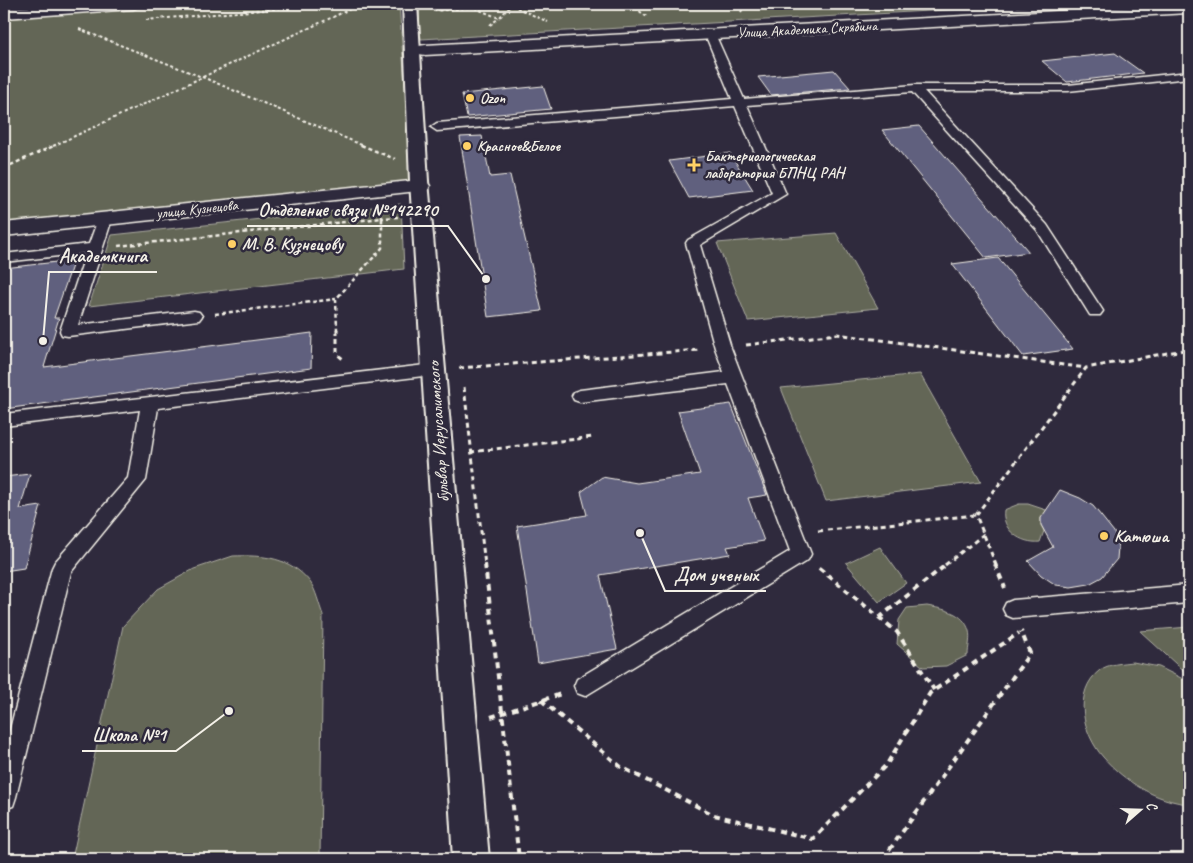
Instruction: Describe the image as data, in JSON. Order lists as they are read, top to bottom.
{
  "streets": {
    "street": ["Улица Академика Скрябина", "улица Кузнецова", "бульвар Иерусалимского"]
  },
  "crossings": [
    ["улица Кузнецова", "бульвар Иерусалимского"]
  ],
  "places": {
    "other": [
      "Ozon",
      "Красное&Белое",
      "М. В. Кузнецову",
      "Отделение связи №142290",
      "Академкнига",
      "Дом ученых",
      "Катюша",
      "Школа №1"
    ],
    "health": ["Бактериологическая лаборатория БПНЦ РАН"]
  },
  "north": "right"
}
